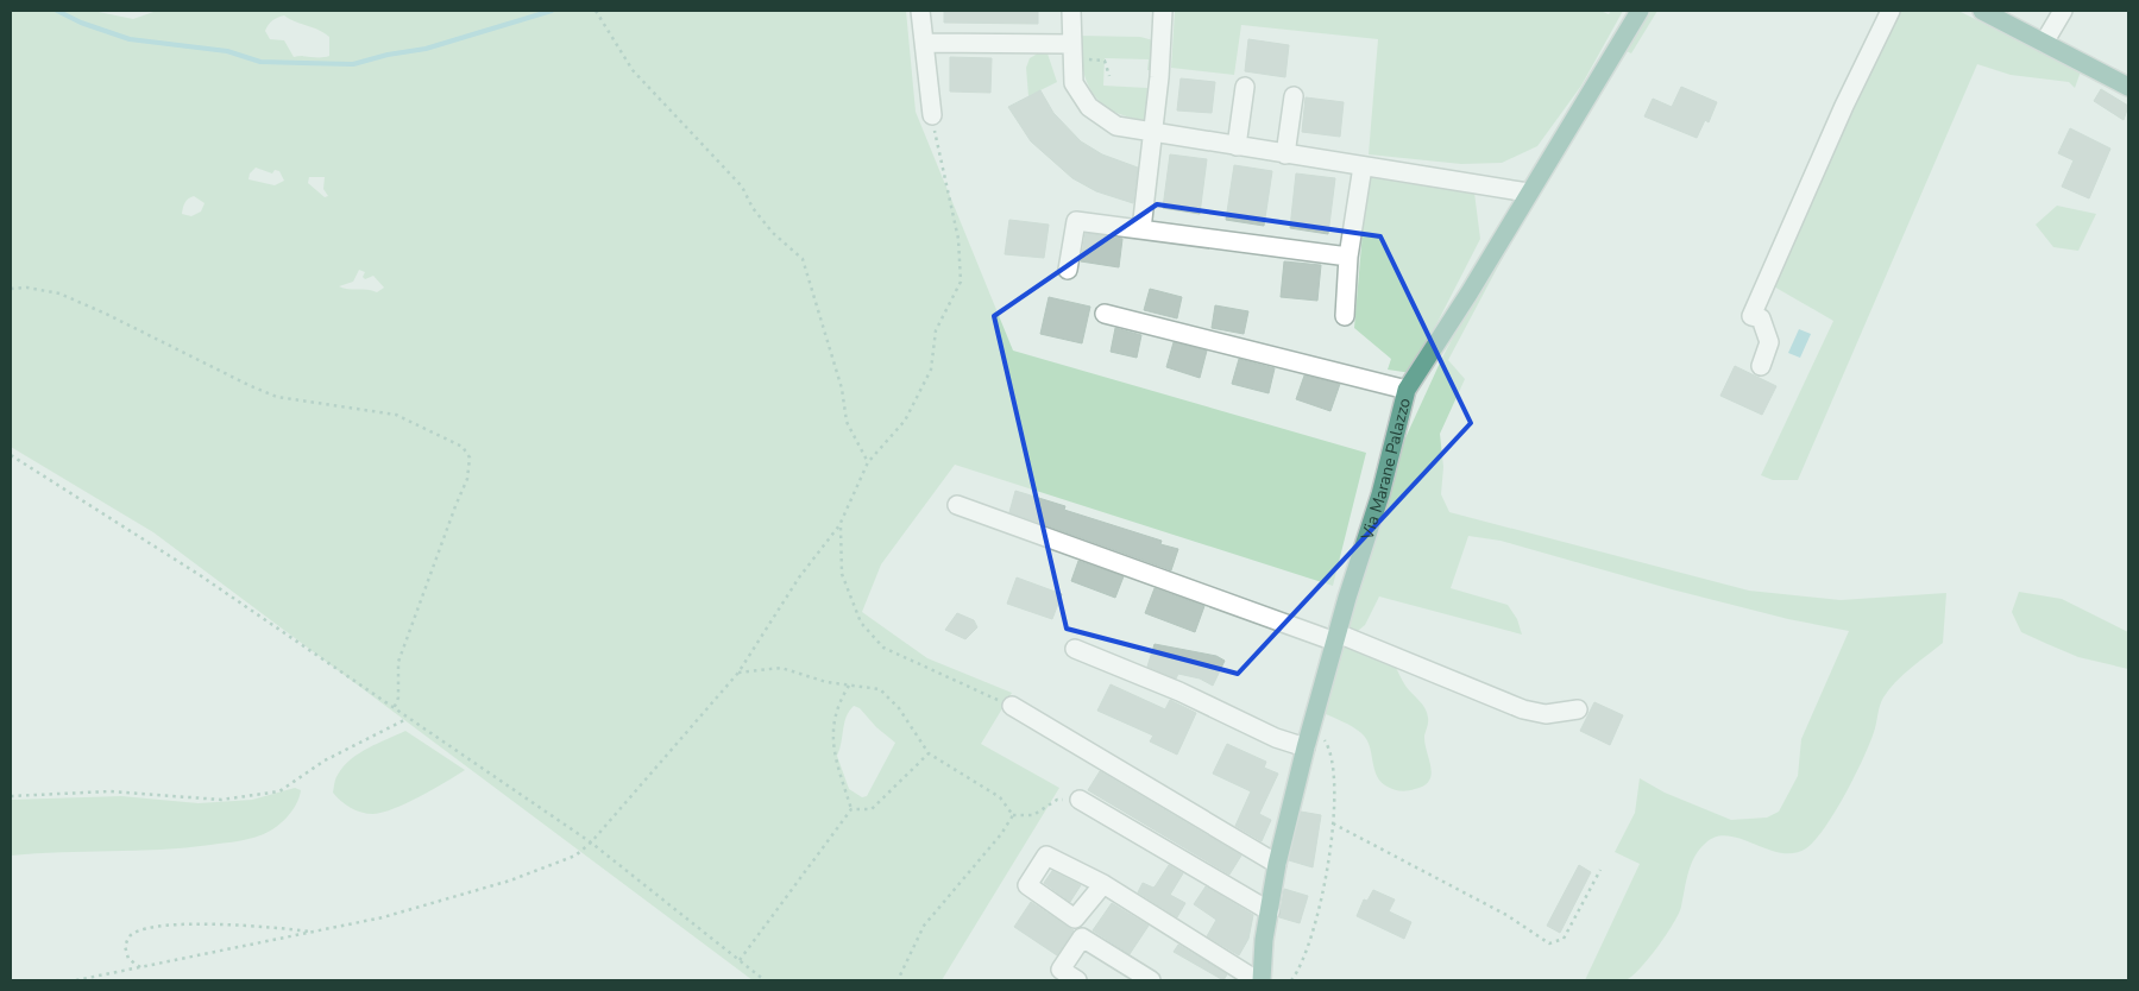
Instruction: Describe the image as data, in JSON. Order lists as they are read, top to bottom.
{
  "streets": {
    "main road": ["Via Marane Palazzo"]
  }
}
